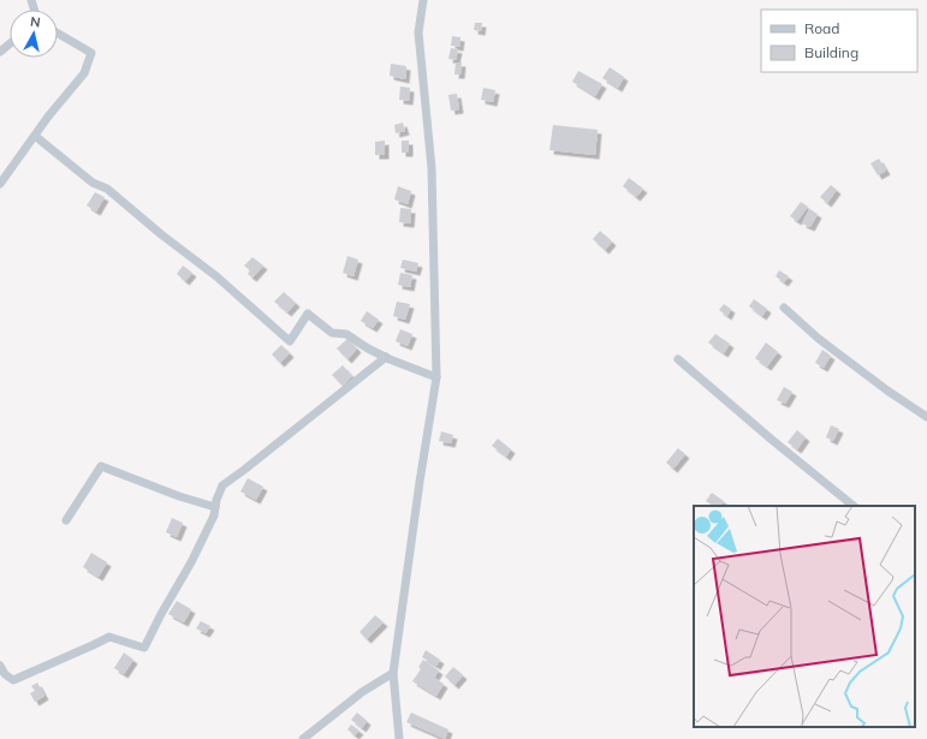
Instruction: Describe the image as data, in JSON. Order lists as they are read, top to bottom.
{
  "legend": ["Road", "Building"],
  "north": "top"
}
